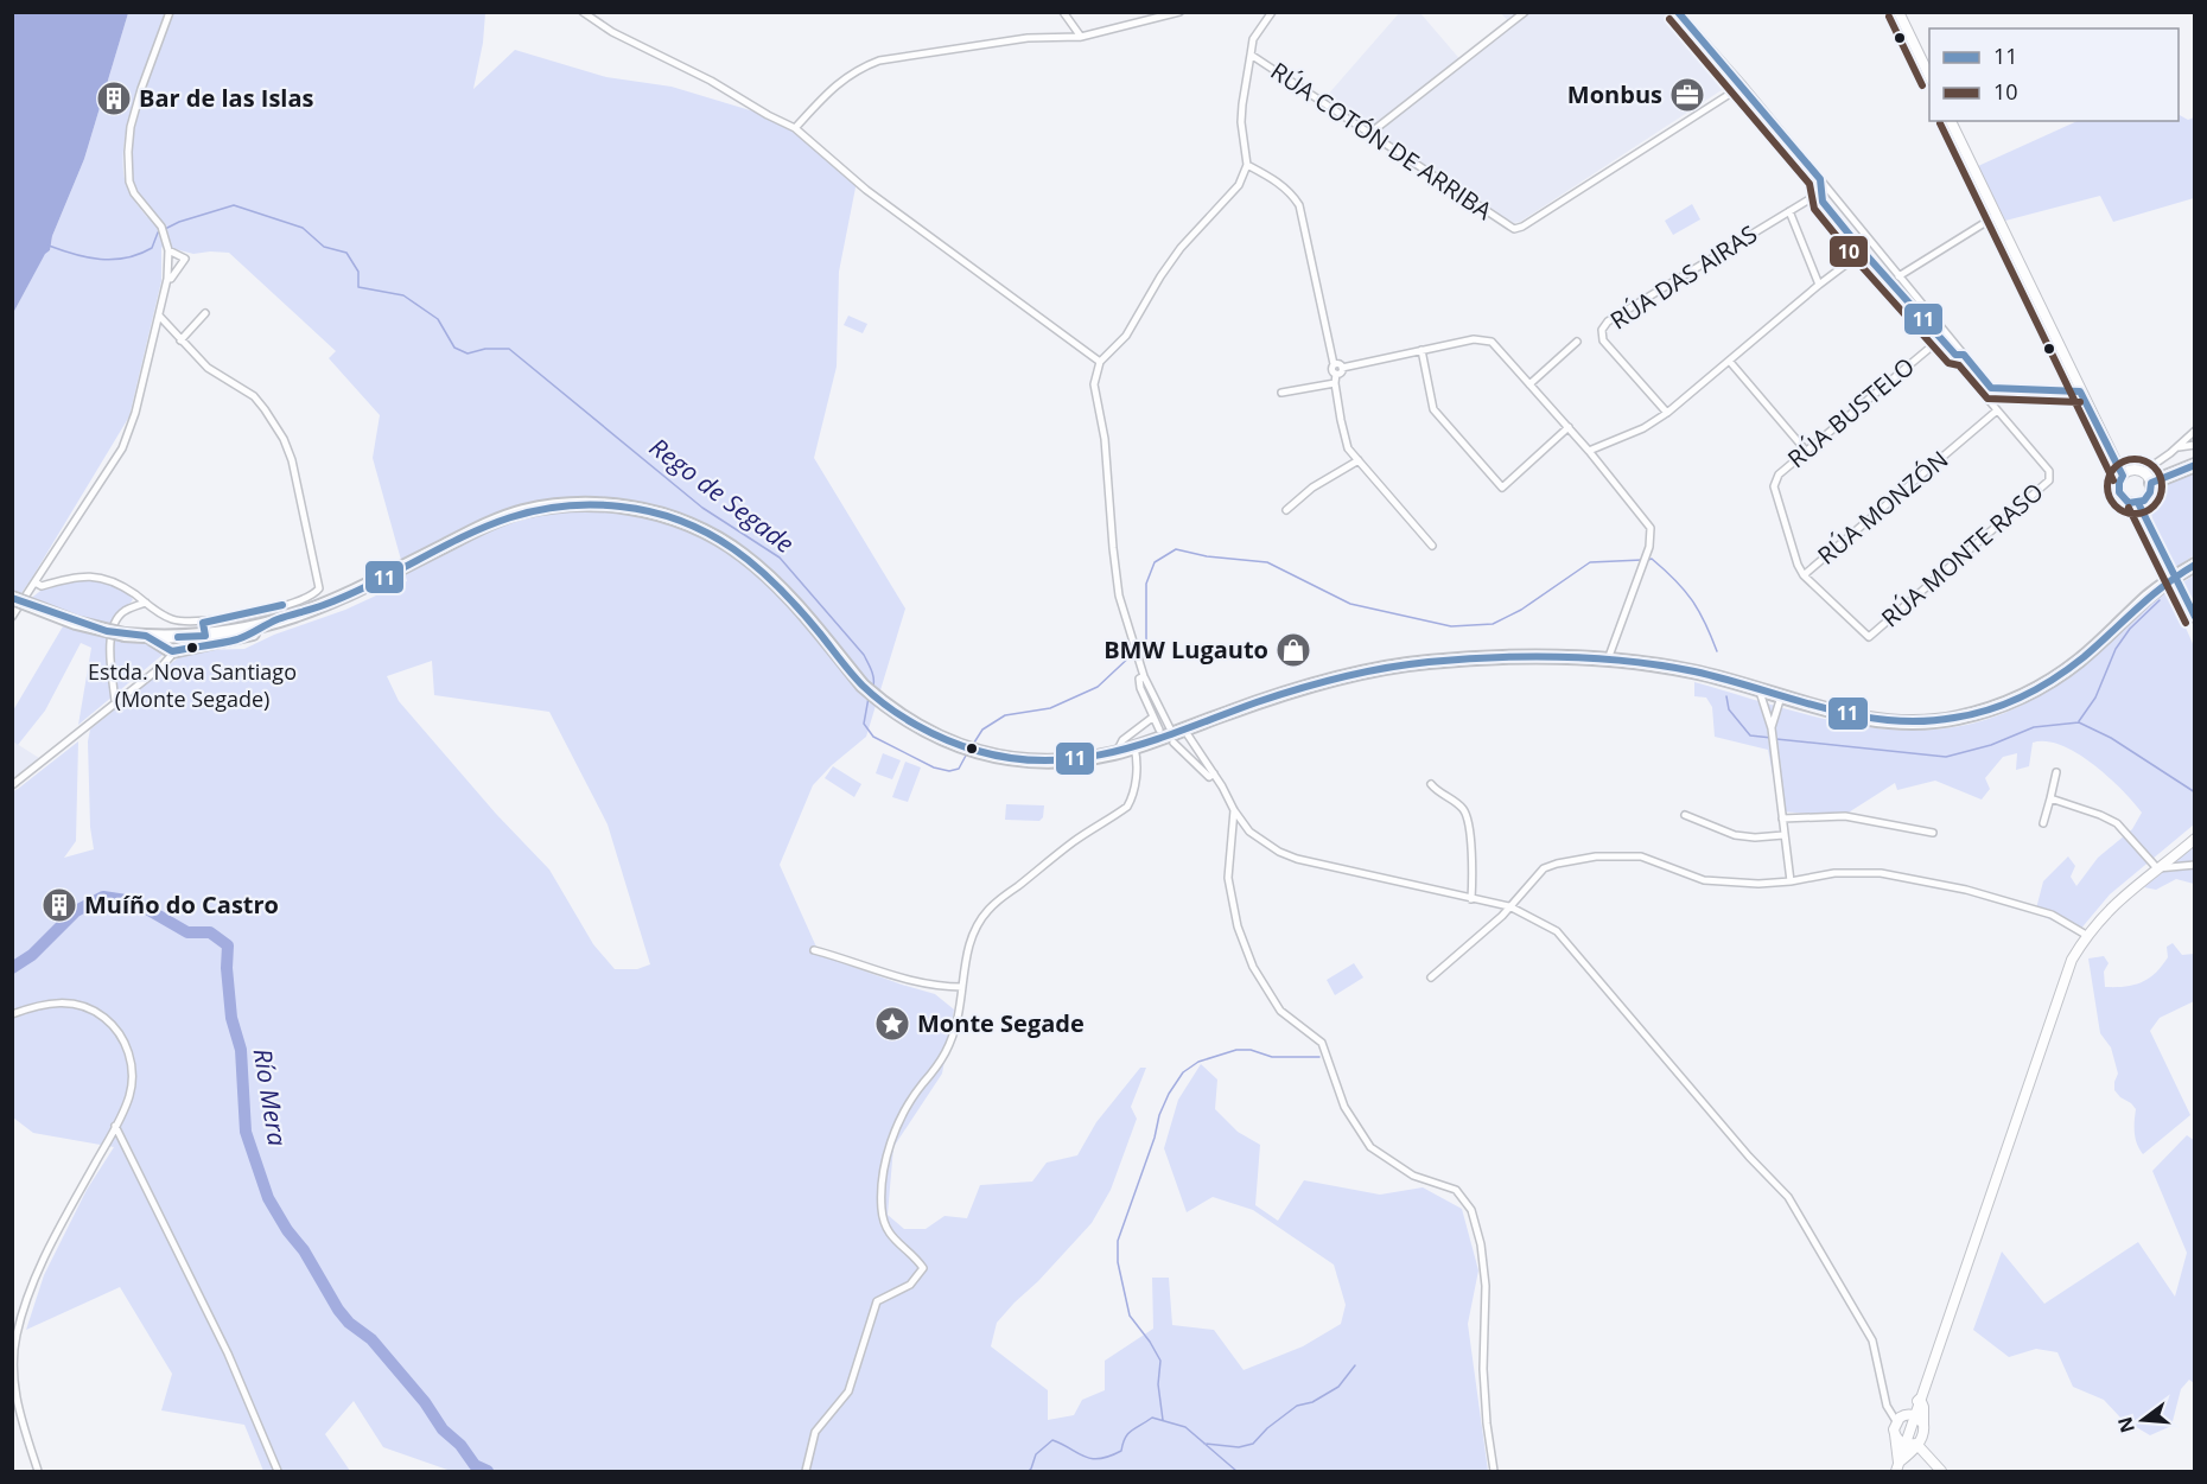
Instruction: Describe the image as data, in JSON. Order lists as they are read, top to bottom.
{
  "streets": {
    "street": [
      "RÚA COTÓN DE ARRIBA",
      "RÚA DAS AIRAS",
      "RÚA BUSTELO",
      "RÚA MONZÓN",
      "RÚA MONTE RASO"
    ]
  },
  "crossings": [
    ["RÚA BUSTELO", "RÚA MONZÓN"],
    ["RÚA MONZÓN", "RÚA MONTE RASO"]
  ],
  "water": ["Rego de Segade", "Río Mera"],
  "places": {
    "office": ["Monbus"],
    "building": ["Bar de las Islas", "Muíño do Castro"],
    "other": ["Estda. Nova Santiago (Monte Segade)"],
    "shop": ["BMW Lugauto"],
    "place": ["Monte Segade"]
  },
  "lines": ["transit line 11", "transit line 10"],
  "legend": ["11", "10"],
  "north": "left"
}
